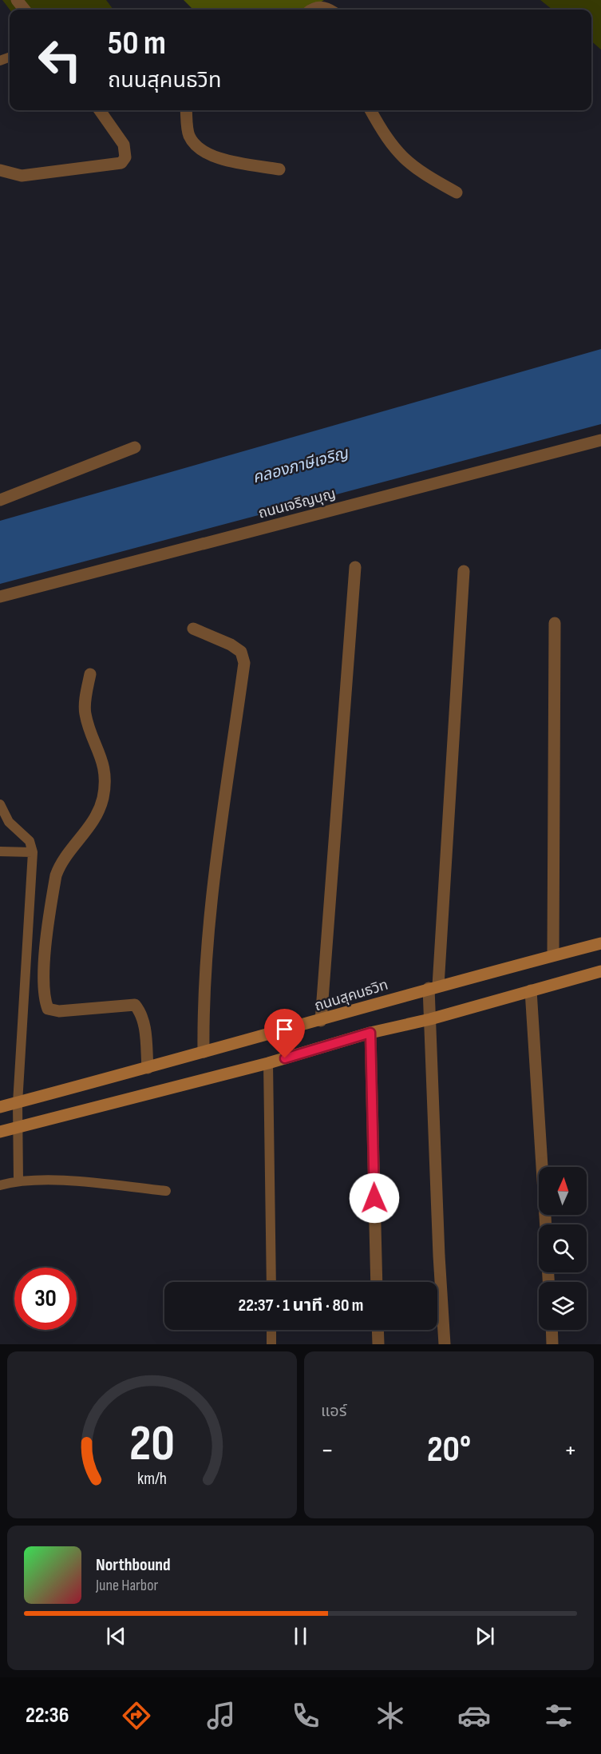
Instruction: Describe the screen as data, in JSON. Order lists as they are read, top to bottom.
{
  "streets": {
    "main road": ["ถนนสุคนธวิท"],
    "street": ["ถนนเจริญบุญ"]
  },
  "water": ["คลองภาษีเจริญ"],
  "north": "top",
  "page": {
    "turn": ["50 m", "ถนนสุคนธวิท"],
    "limit": "30",
    "trip": "22:37 · 1 นาที · 80 m",
    "tile": "แอร์",
    "heat": ["−", "20°", "+"],
    "song": ["Northbound", "June Harbor"],
    "tabs": "22:36",
    "gauge": ["20", "km/h"]
  }
}
